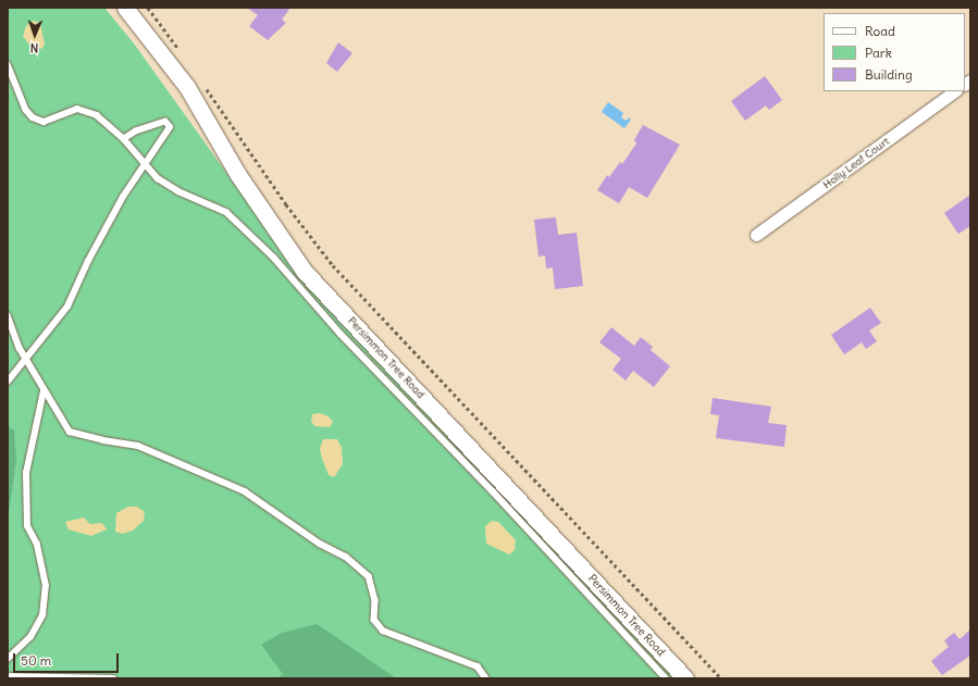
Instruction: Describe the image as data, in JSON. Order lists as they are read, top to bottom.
{
  "streets": {
    "main road": ["Persimmon Tree Road"],
    "street": ["Holly Leaf Court"]
  },
  "legend": ["Road", "Park", "Building"],
  "scale_bar": "50 m",
  "north": "bottom"
}
